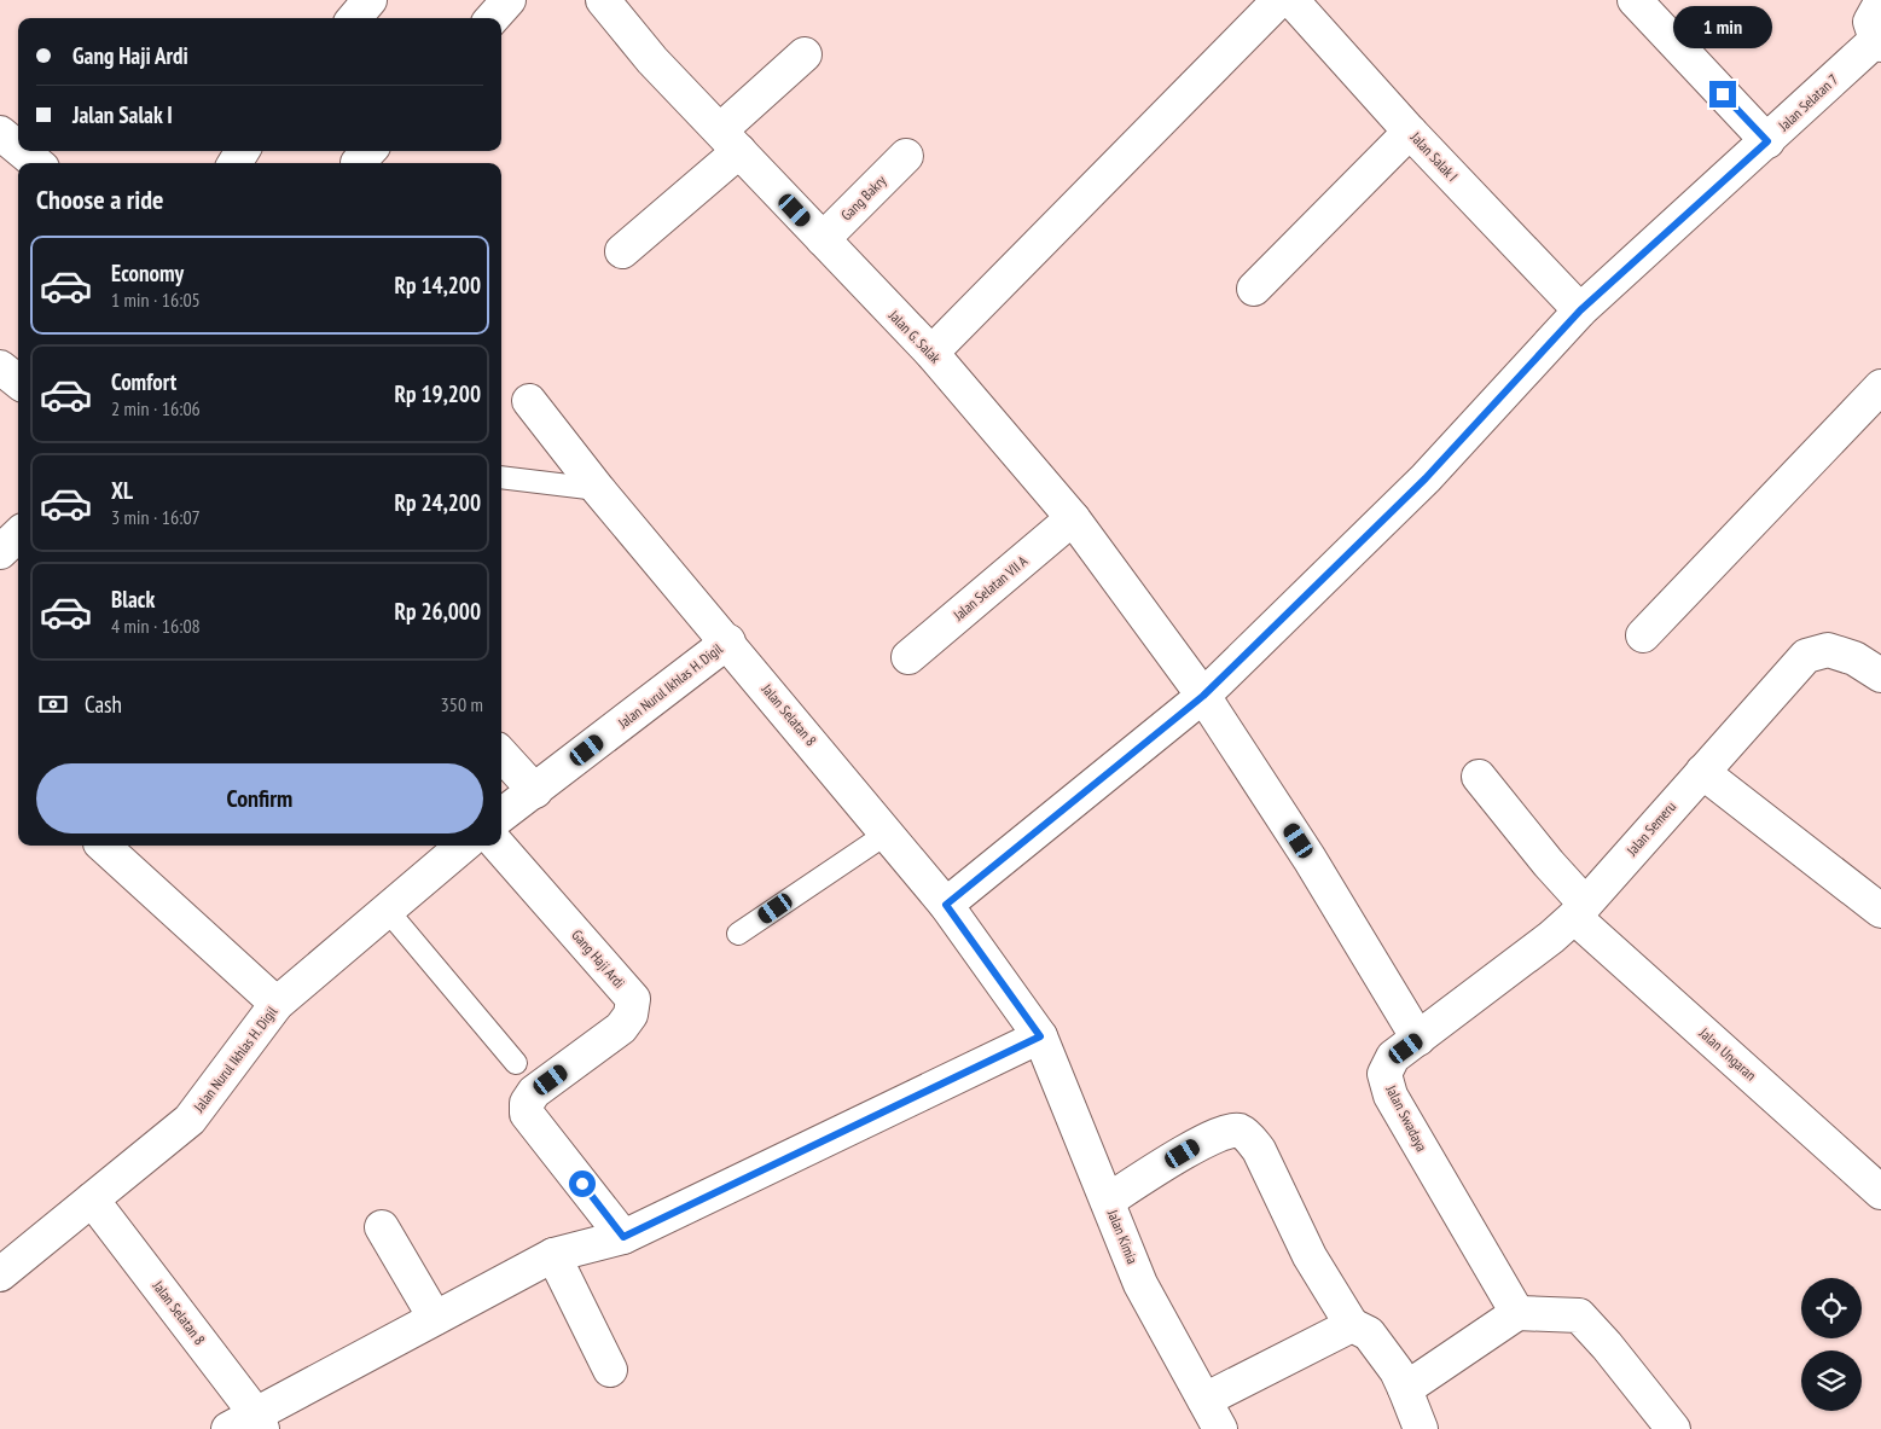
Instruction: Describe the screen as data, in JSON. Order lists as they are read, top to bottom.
{
  "streets": {
    "street": [
      "Jalan Selatan 7",
      "Jalan Salak I",
      "Gang Bakry",
      "Jalan G. Salak",
      "Jalan Selatan VII A",
      "Jalan Nurul Ikhlas H. Digil",
      "Jalan Selatan 8",
      "Jalan Semeru",
      "Gang Haji Ardi",
      "Jalan Ungaran",
      "Jalan Swadaya",
      "Jalan Kimia"
    ]
  },
  "crossings": [
    ["Jalan Selatan 7", "Jalan Salak I"],
    ["Jalan Selatan 7", "Jalan G. Salak"],
    ["Jalan Selatan 7", "Jalan Selatan 8"],
    ["Gang Bakry", "Jalan G. Salak"],
    ["Jalan G. Salak", "Jalan Selatan VII A"],
    ["Jalan Nurul Ikhlas H. Digil", "Jalan Selatan 8"],
    ["Jalan Selatan 8", "Jalan Kimia"],
    ["Jalan Semeru", "Jalan Ungaran"],
    ["Jalan Semeru", "Jalan Swadaya"]
  ],
  "page": {
    "bubble": "1 min",
    "banner": ["Gang Haji Ardi", "Jalan Salak I"],
    "heading": "Choose a ride",
    "list": [
      {
        "name": "Economy",
        "note": "1 min · 16:05",
        "value": "Rp 14,200"
      },
      {
        "name": "Comfort",
        "note": "2 min · 16:06",
        "value": "Rp 19,200"
      },
      {
        "name": "XL",
        "note": "3 min · 16:07",
        "value": "Rp 24,200"
      },
      {
        "name": "Black",
        "note": "4 min · 16:08",
        "value": "Rp 26,000"
      }
    ],
    "pay": ["Cash", "350 m"],
    "buttons": "Confirm"
  }
}
